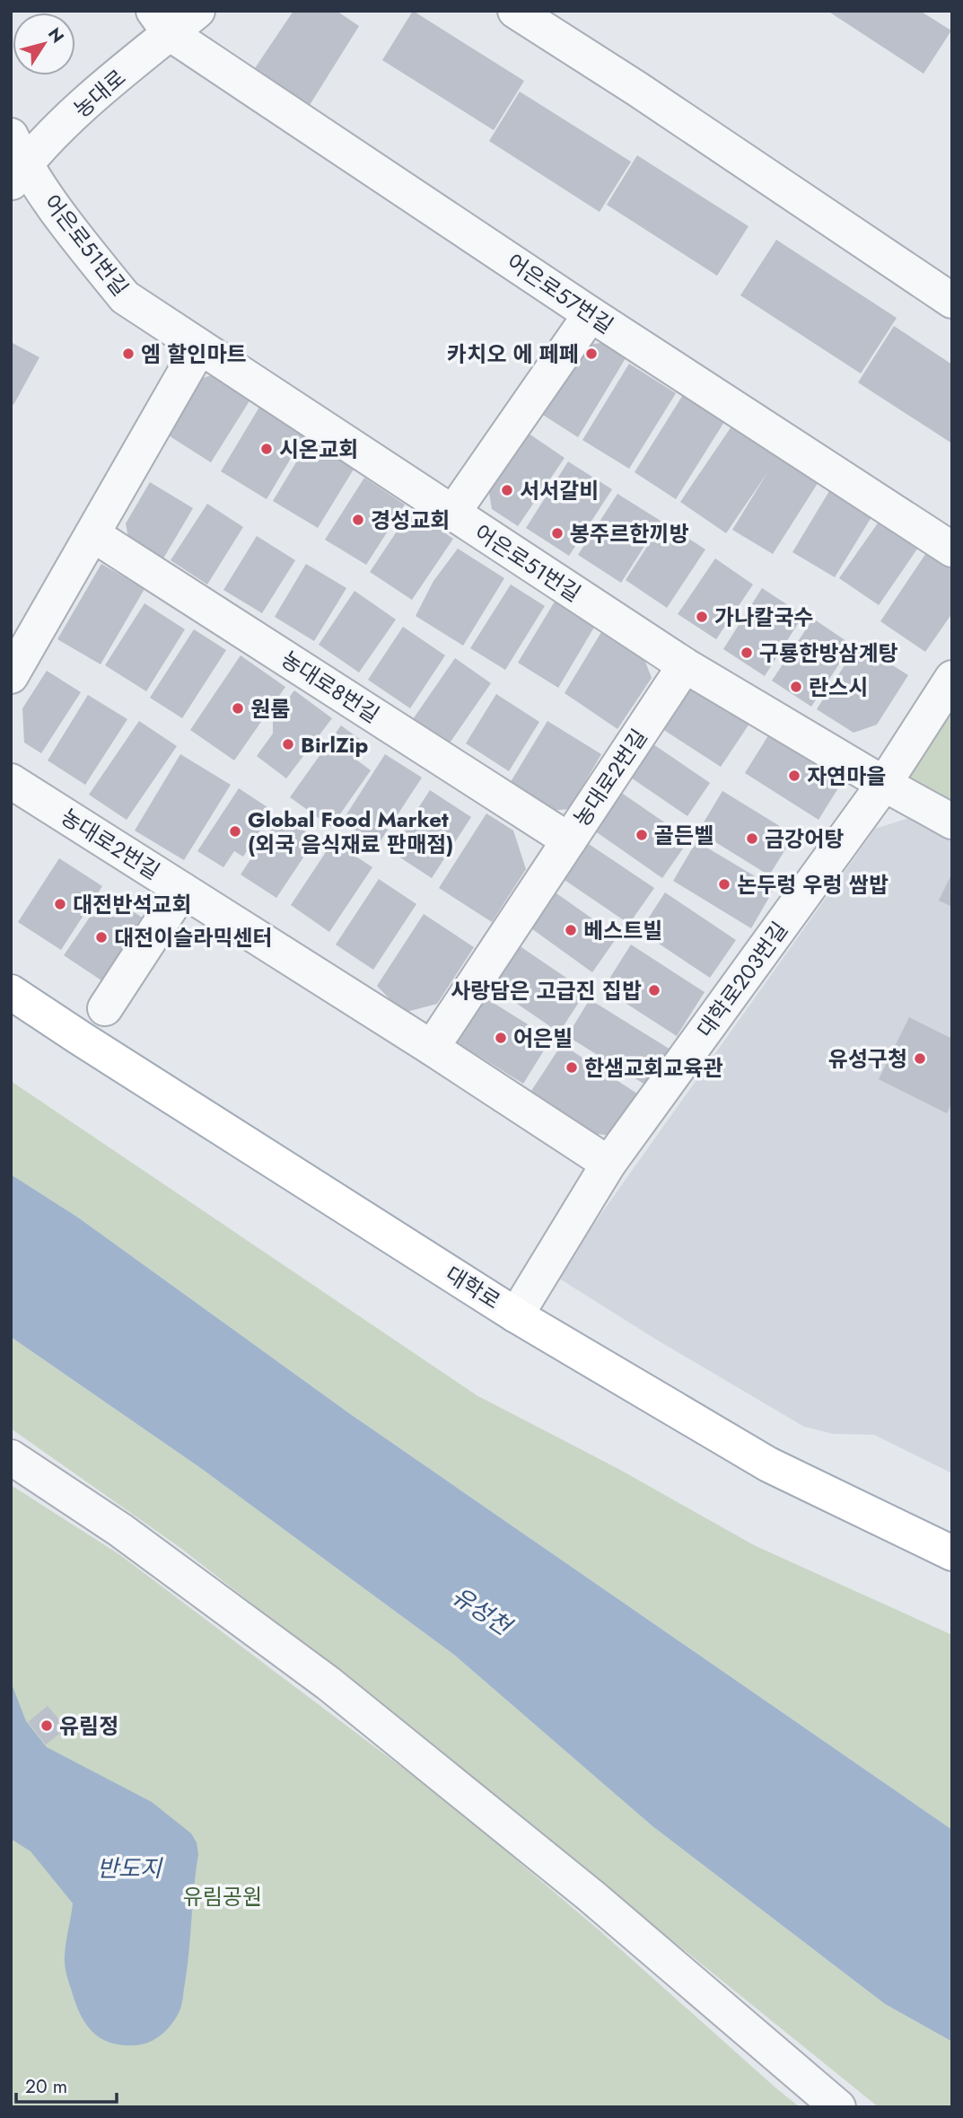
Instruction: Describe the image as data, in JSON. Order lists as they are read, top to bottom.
{
  "streets": {
    "main road": ["대학로"],
    "street": [
      "농대로",
      "어은로51번길",
      "어은로57번길",
      "농대로8번길",
      "농대로2번길",
      "대학로203번길"
    ]
  },
  "crossings": [
    ["농대로", "어은로51번길"],
    ["농대로", "어은로57번길"],
    ["어은로51번길", "농대로2번길"],
    ["어은로51번길", "대학로203번길"],
    ["농대로8번길", "농대로2번길"],
    ["농대로2번길", "대학로203번길"],
    ["대학로203번길", "대학로"]
  ],
  "water": ["유성천", "반도지"],
  "parks": ["유림공원"],
  "places": [
    "엠 할인마트",
    "카치오 에 페페",
    "시온교회",
    "서서갈비",
    "경성교회",
    "봉주르한끼방",
    "가나칼국수",
    "구룡한방삼계탕",
    "란스시",
    "원룸",
    "BirlZip",
    "자연마을",
    "Global Food Market (외국 음식재료 판매점)",
    "골든벨",
    "금강어탕",
    "논두렁 우렁 쌈밥",
    "대전반석교회",
    "베스트빌",
    "대전이슬라믹센터",
    "사랑담은 고급진 집밥",
    "어은빌",
    "유성구청",
    "한샘교회교육관",
    "유림정"
  ],
  "scale_bar": "20 m",
  "north": "top right"
}
